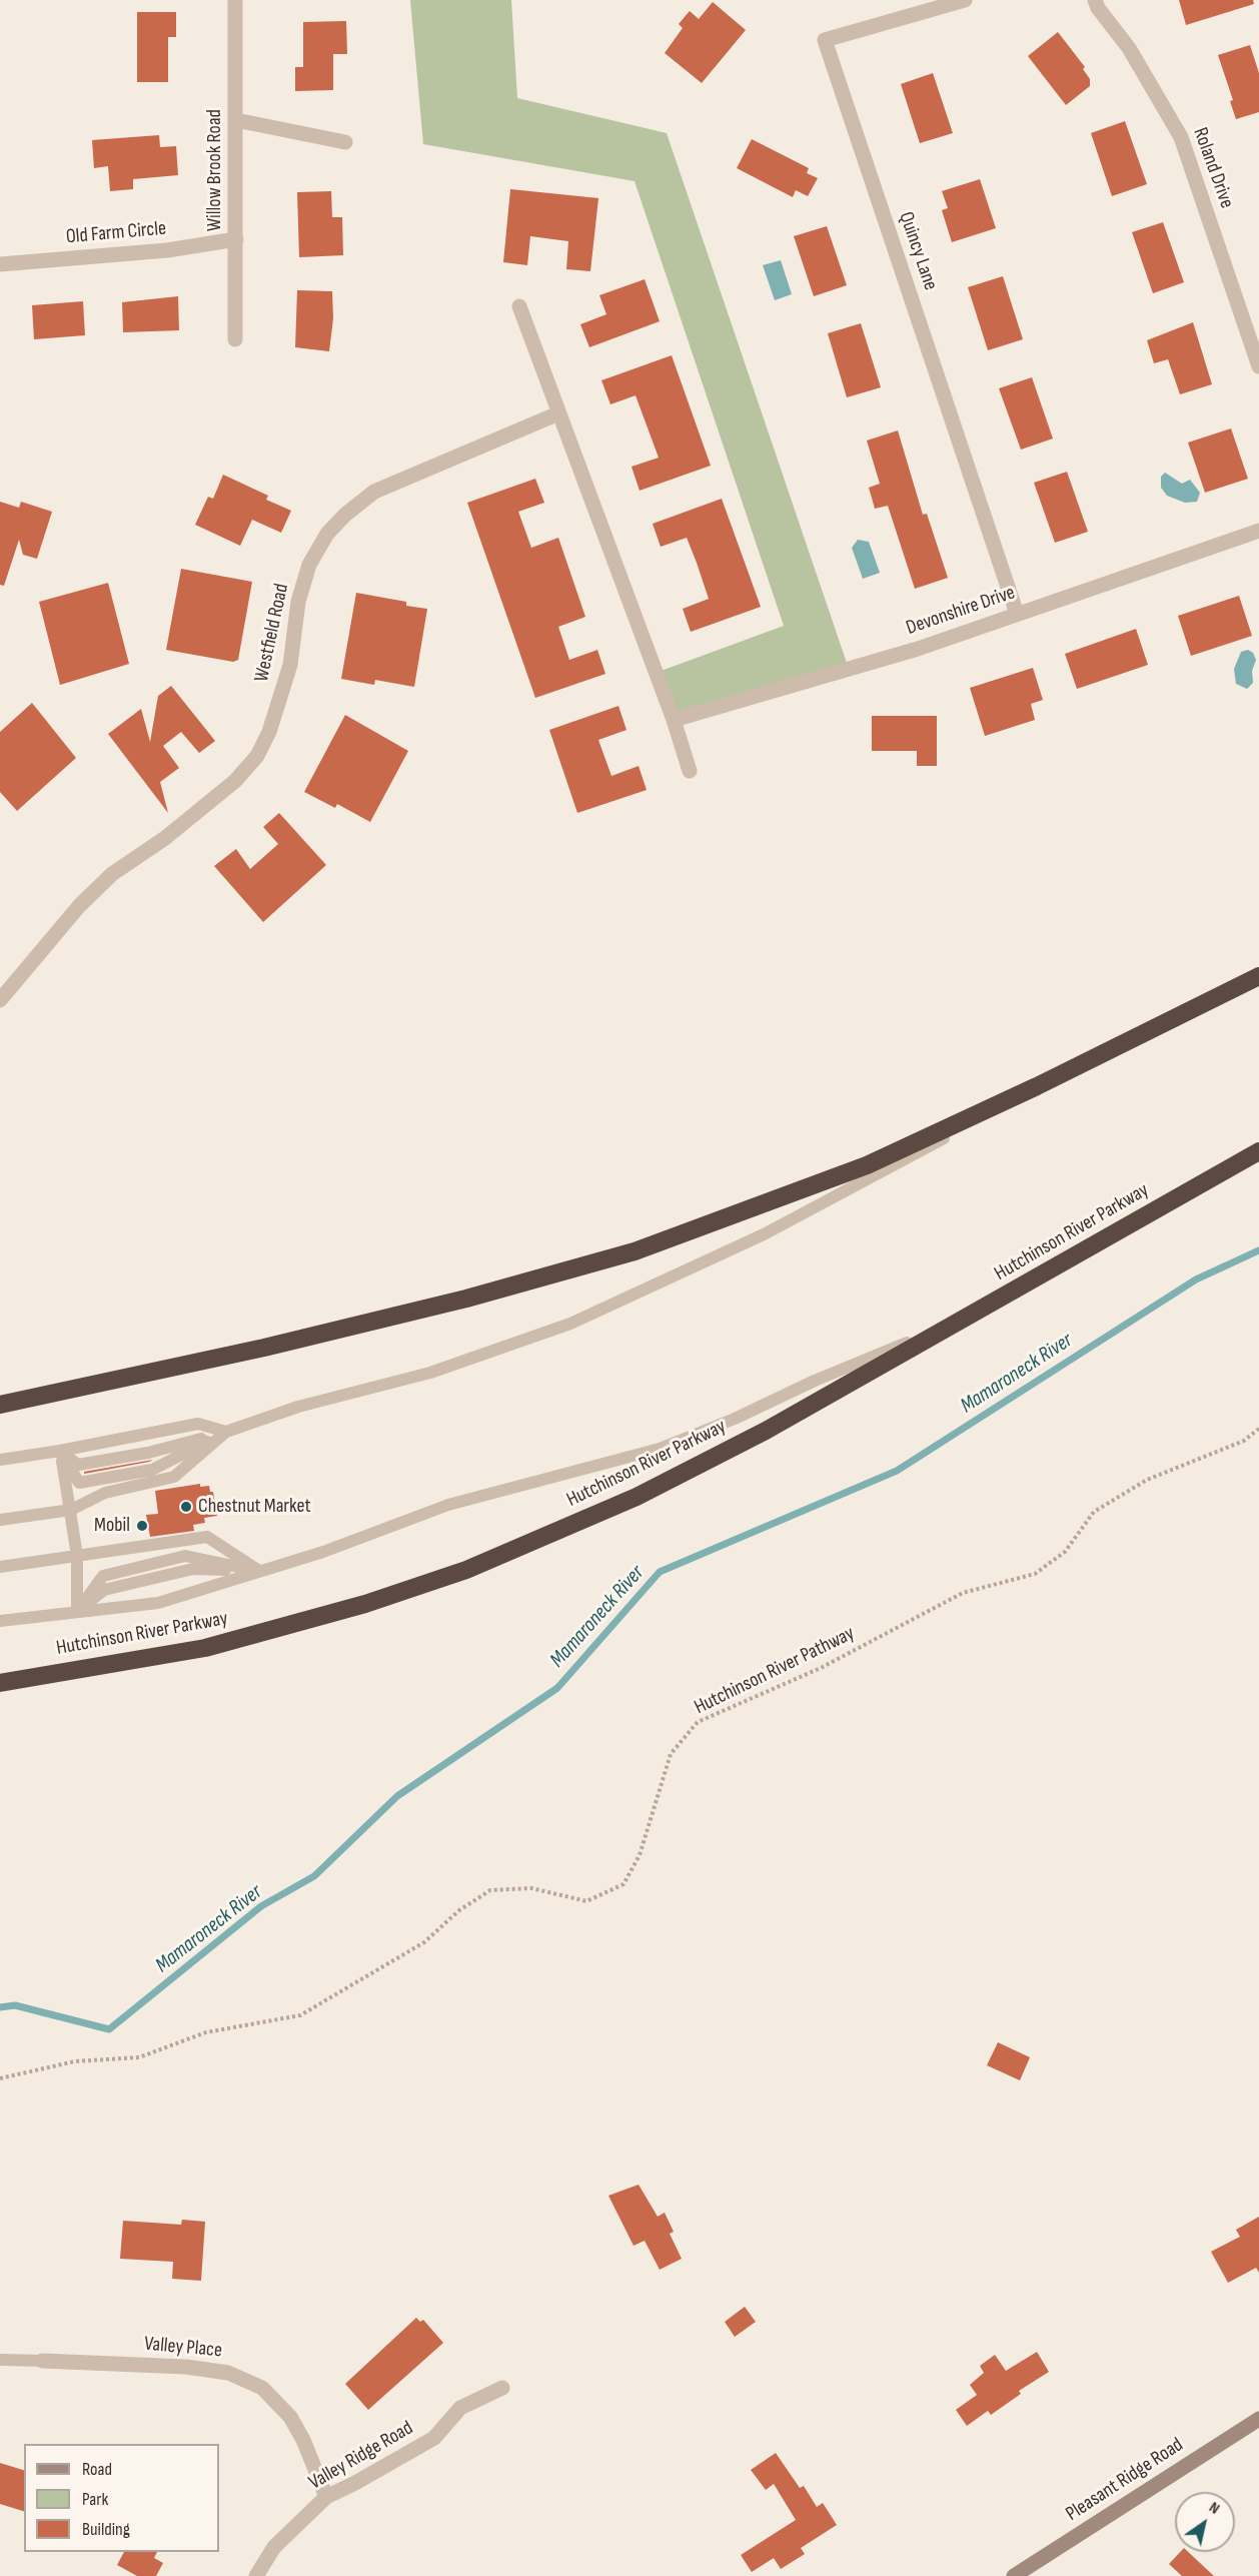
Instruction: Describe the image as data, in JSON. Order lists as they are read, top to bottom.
{
  "streets": {
    "highway": ["Hutchinson River Parkway"],
    "street": [
      "Roland Drive",
      "Willow Brook Road",
      "Old Farm Circle",
      "Quincy Lane",
      "Devonshire Drive",
      "Westfield Road",
      "Valley Place",
      "Valley Ridge Road",
      "Pleasant Ridge Road"
    ],
    "path": ["Hutchinson River Pathway"]
  },
  "crossings": [
    ["Willow Brook Road", "Old Farm Circle"],
    ["Quincy Lane", "Devonshire Drive"],
    ["Valley Place", "Valley Ridge Road"]
  ],
  "water": ["Mamaroneck River"],
  "places": ["Chestnut Market", "Mobil"],
  "legend": ["Road", "Park", "Building"],
  "north": "top right"
}
